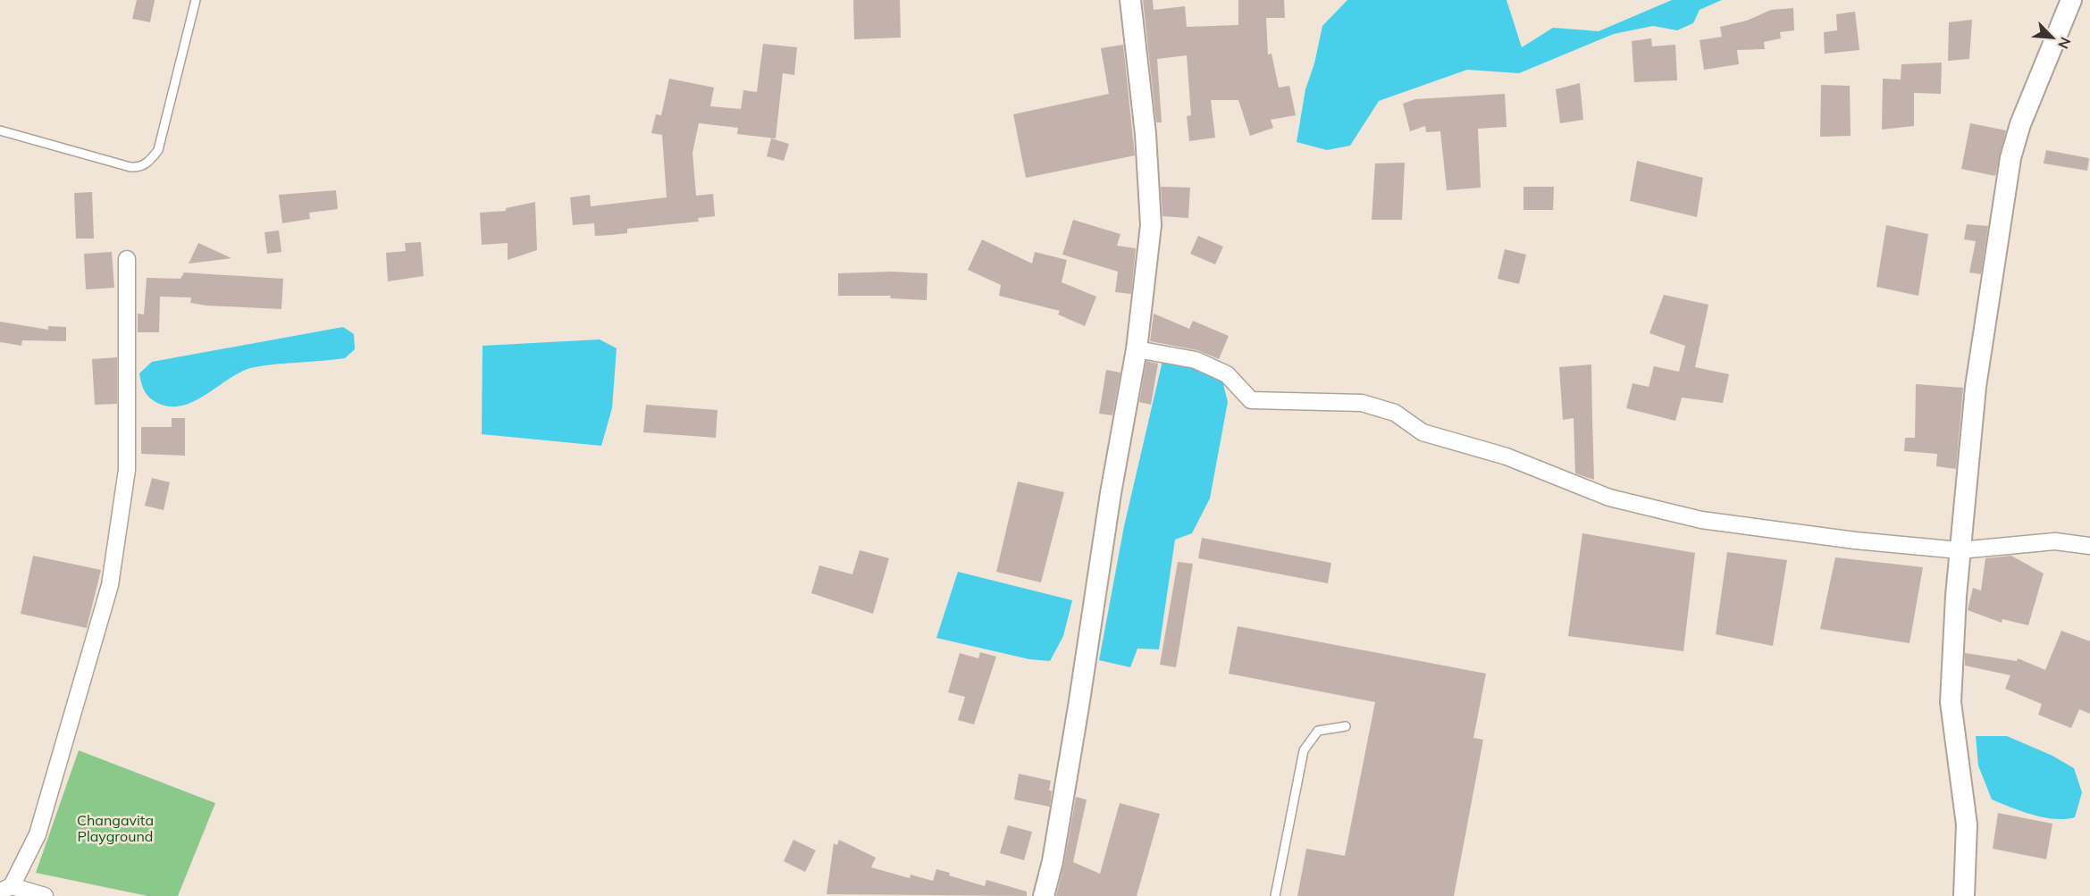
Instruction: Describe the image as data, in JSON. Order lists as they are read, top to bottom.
{
  "parks": ["Changavita Playground"],
  "north": "bottom right"
}
